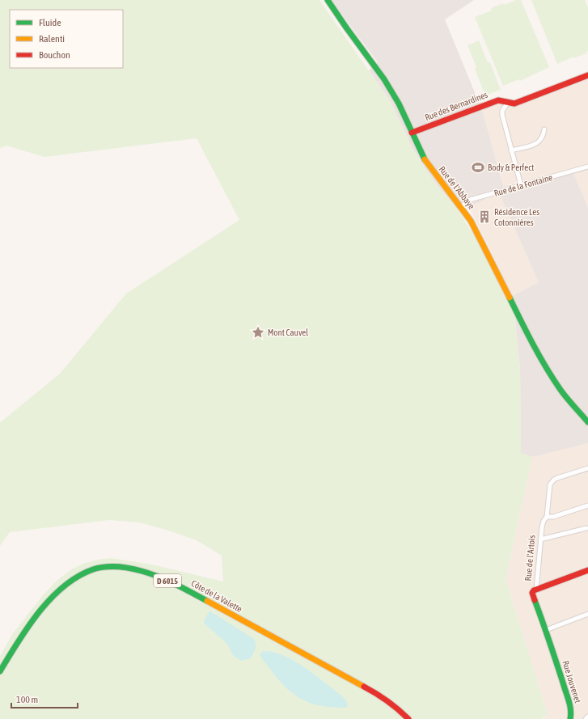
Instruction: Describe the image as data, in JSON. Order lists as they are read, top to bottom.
{
  "streets": {
    "street": [
      "Rue des Bernardines",
      "Rue de la Fontaine",
      "Rue de l'Abbaye",
      "Rue de l'Artois",
      "D 6015",
      "Côte de la Valette",
      "Rue Jouvenet"
    ]
  },
  "crossings": [
    ["Rue des Bernardines", "Rue de l'Abbaye"],
    ["Rue de la Fontaine", "Rue de l'Abbaye"],
    ["Rue de l'Artois", "Rue Jouvenet"]
  ],
  "places": {
    "sports": ["Body & Perfect"],
    "building": ["Résidence Les Cotonnières"],
    "place": ["Mont Cauvel"]
  },
  "legend": ["Fluide", "Ralenti", "Bouchon"],
  "scale_bar": "100 m"
}
